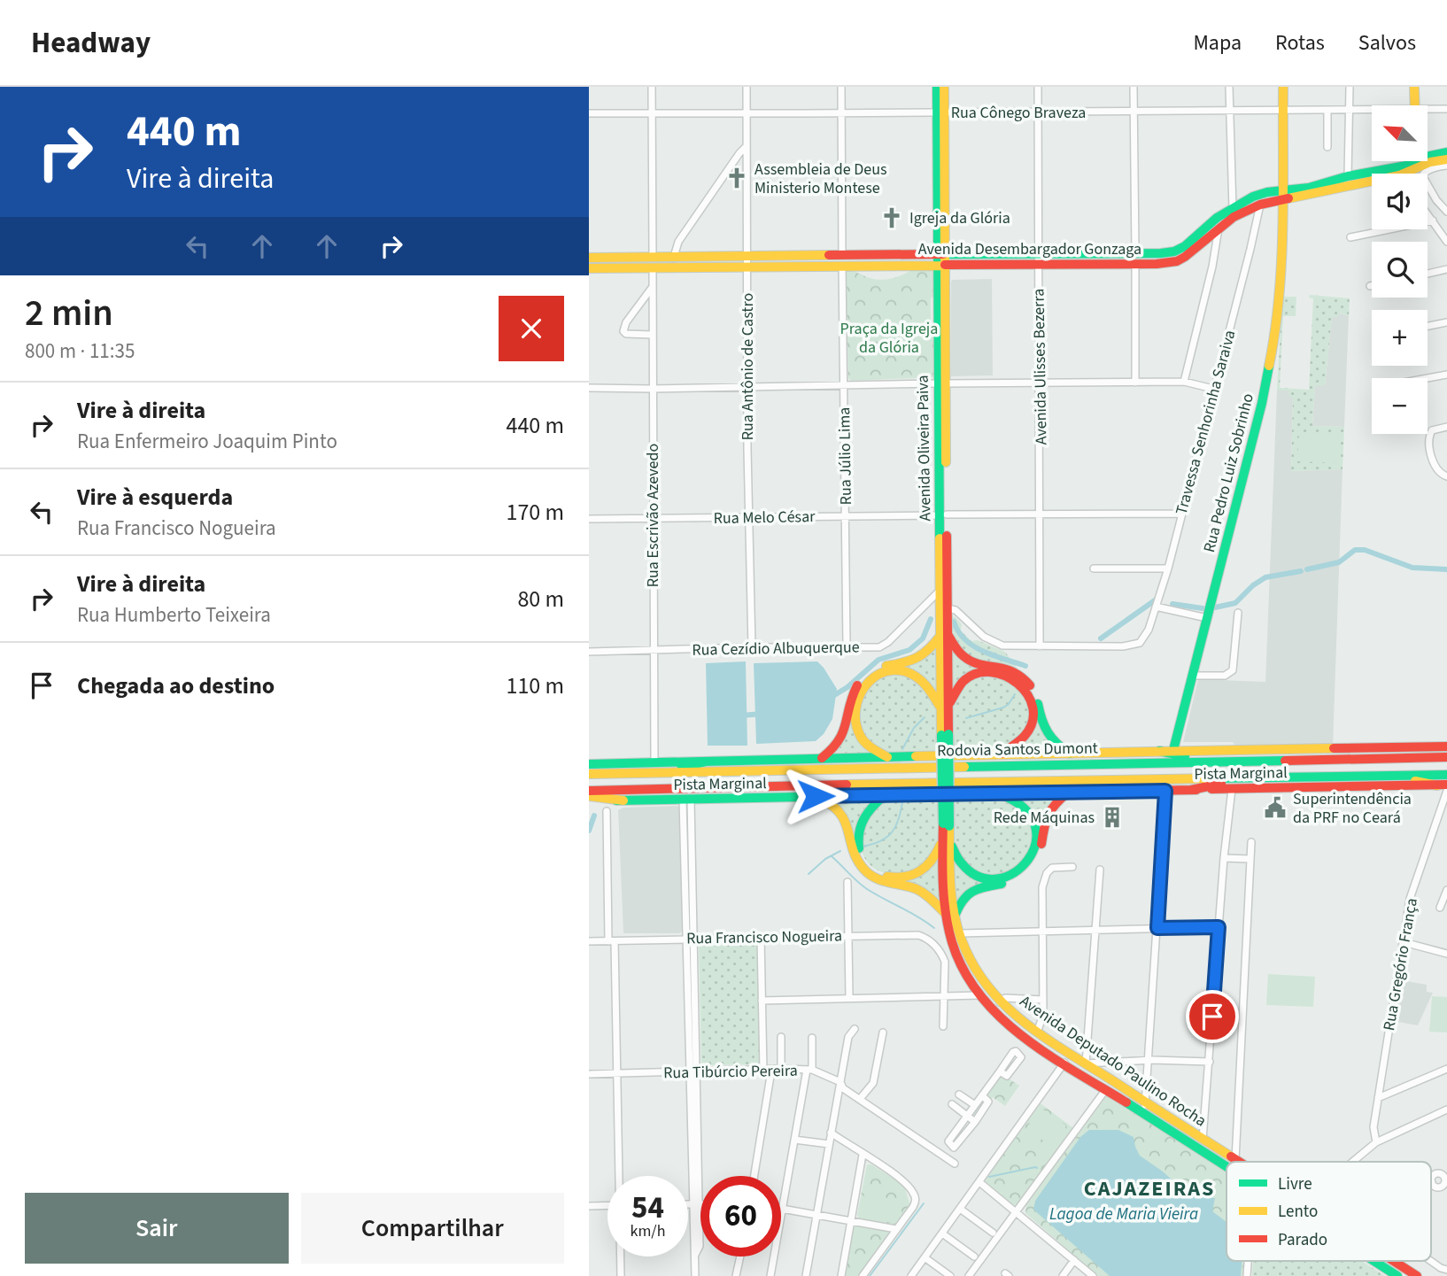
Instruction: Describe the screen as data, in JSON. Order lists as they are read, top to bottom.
{
  "streets": {
    "main road": [
      "Avenida Desembargador Gonzaga",
      "Avenida Oliveira Paiva",
      "Rua Pedro Luiz Sobrinho",
      "Rodovia Santos Dumont",
      "Pista Marginal",
      "Avenida Deputado Paulino Rocha"
    ],
    "street": [
      "Rua Cônego Braveza",
      "Rua Antônio de Castro",
      "Avenida Ulisses Bezerra",
      "Travessa Senhorinha Saraiva",
      "Rua Júlio Lima",
      "Rua Escrivão Azevedo",
      "Rua Melo César",
      "Rua Cezídio Albuquerque",
      "Rua Francisco Nogueira",
      "Rua Gregório França",
      "Rua Tibúrcio Pereira"
    ]
  },
  "crossings": [
    ["Rua Cônego Braveza", "Rua Antônio de Castro"],
    ["Rua Cônego Braveza", "Avenida Ulisses Bezerra"],
    ["Rua Cônego Braveza", "Avenida Oliveira Paiva"],
    ["Rua Cônego Braveza", "Rua Júlio Lima"],
    ["Rua Cônego Braveza", "Rua Pedro Luiz Sobrinho"],
    ["Avenida Desembargador Gonzaga", "Rua Antônio de Castro"],
    ["Avenida Desembargador Gonzaga", "Avenida Ulisses Bezerra"],
    ["Avenida Desembargador Gonzaga", "Travessa Senhorinha Saraiva"],
    ["Avenida Desembargador Gonzaga", "Avenida Oliveira Paiva"],
    ["Avenida Desembargador Gonzaga", "Rua Júlio Lima"],
    ["Avenida Desembargador Gonzaga", "Rua Pedro Luiz Sobrinho"],
    ["Avenida Desembargador Gonzaga", "Rua Escrivão Azevedo"],
    ["Rua Antônio de Castro", "Rua Melo César"],
    ["Rua Antônio de Castro", "Rua Cezídio Albuquerque"],
    ["Avenida Ulisses Bezerra", "Rua Melo César"],
    ["Travessa Senhorinha Saraiva", "Rua Melo César"],
    ["Avenida Oliveira Paiva", "Rua Melo César"],
    ["Avenida Oliveira Paiva", "Rua Cezídio Albuquerque"],
    ["Avenida Oliveira Paiva", "Avenida Deputado Paulino Rocha"],
    ["Rua Júlio Lima", "Rua Melo César"],
    ["Rua Júlio Lima", "Rua Cezídio Albuquerque"],
    ["Rua Pedro Luiz Sobrinho", "Pista Marginal"],
    ["Rua Escrivão Azevedo", "Rua Melo César"],
    ["Rua Escrivão Azevedo", "Rua Cezídio Albuquerque"],
    ["Rua Escrivão Azevedo", "Rodovia Santos Dumont"],
    ["Rua Escrivão Azevedo", "Pista Marginal"],
    ["Rodovia Santos Dumont", "Pista Marginal"]
  ],
  "districts": ["CAJAZEIRAS"],
  "water": ["Lagoa de Maria Vieira"],
  "parks": ["Praça da Igreja da Glória"],
  "places": {
    "church": ["Assembleia de Deus Ministerio Montese", "Igreja da Glória"],
    "public building": ["Superintendência da PRF no Ceará"],
    "building": ["Rede Máquinas"]
  },
  "legend": ["Livre", "Lento", "Parado"],
  "north": "top left",
  "page": {
    "header": "Headway",
    "nav": ["Mapa", "Rotas", "Salvos"],
    "turn": ["440 m", "Vire à direita"],
    "map_buttons": ["+", "−"],
    "heading": ["2 min", "800 m · 11:35"],
    "list": [
      {
        "name": "Vire à direita",
        "note": "Rua Enfermeiro Joaquim Pinto",
        "value": "440 m"
      },
      {
        "name": "Vire à esquerda",
        "note": "Rua Francisco Nogueira",
        "value": "170 m"
      },
      {
        "name": "Vire à direita",
        "note": "Rua Humberto Teixeira",
        "value": "80 m"
      },
      {
        "name": "Chegada ao destino",
        "value": "110 m"
      }
    ],
    "speed": "54 km/h",
    "limit": "60",
    "buttons": ["Sair", "Compartilhar"]
  }
}
